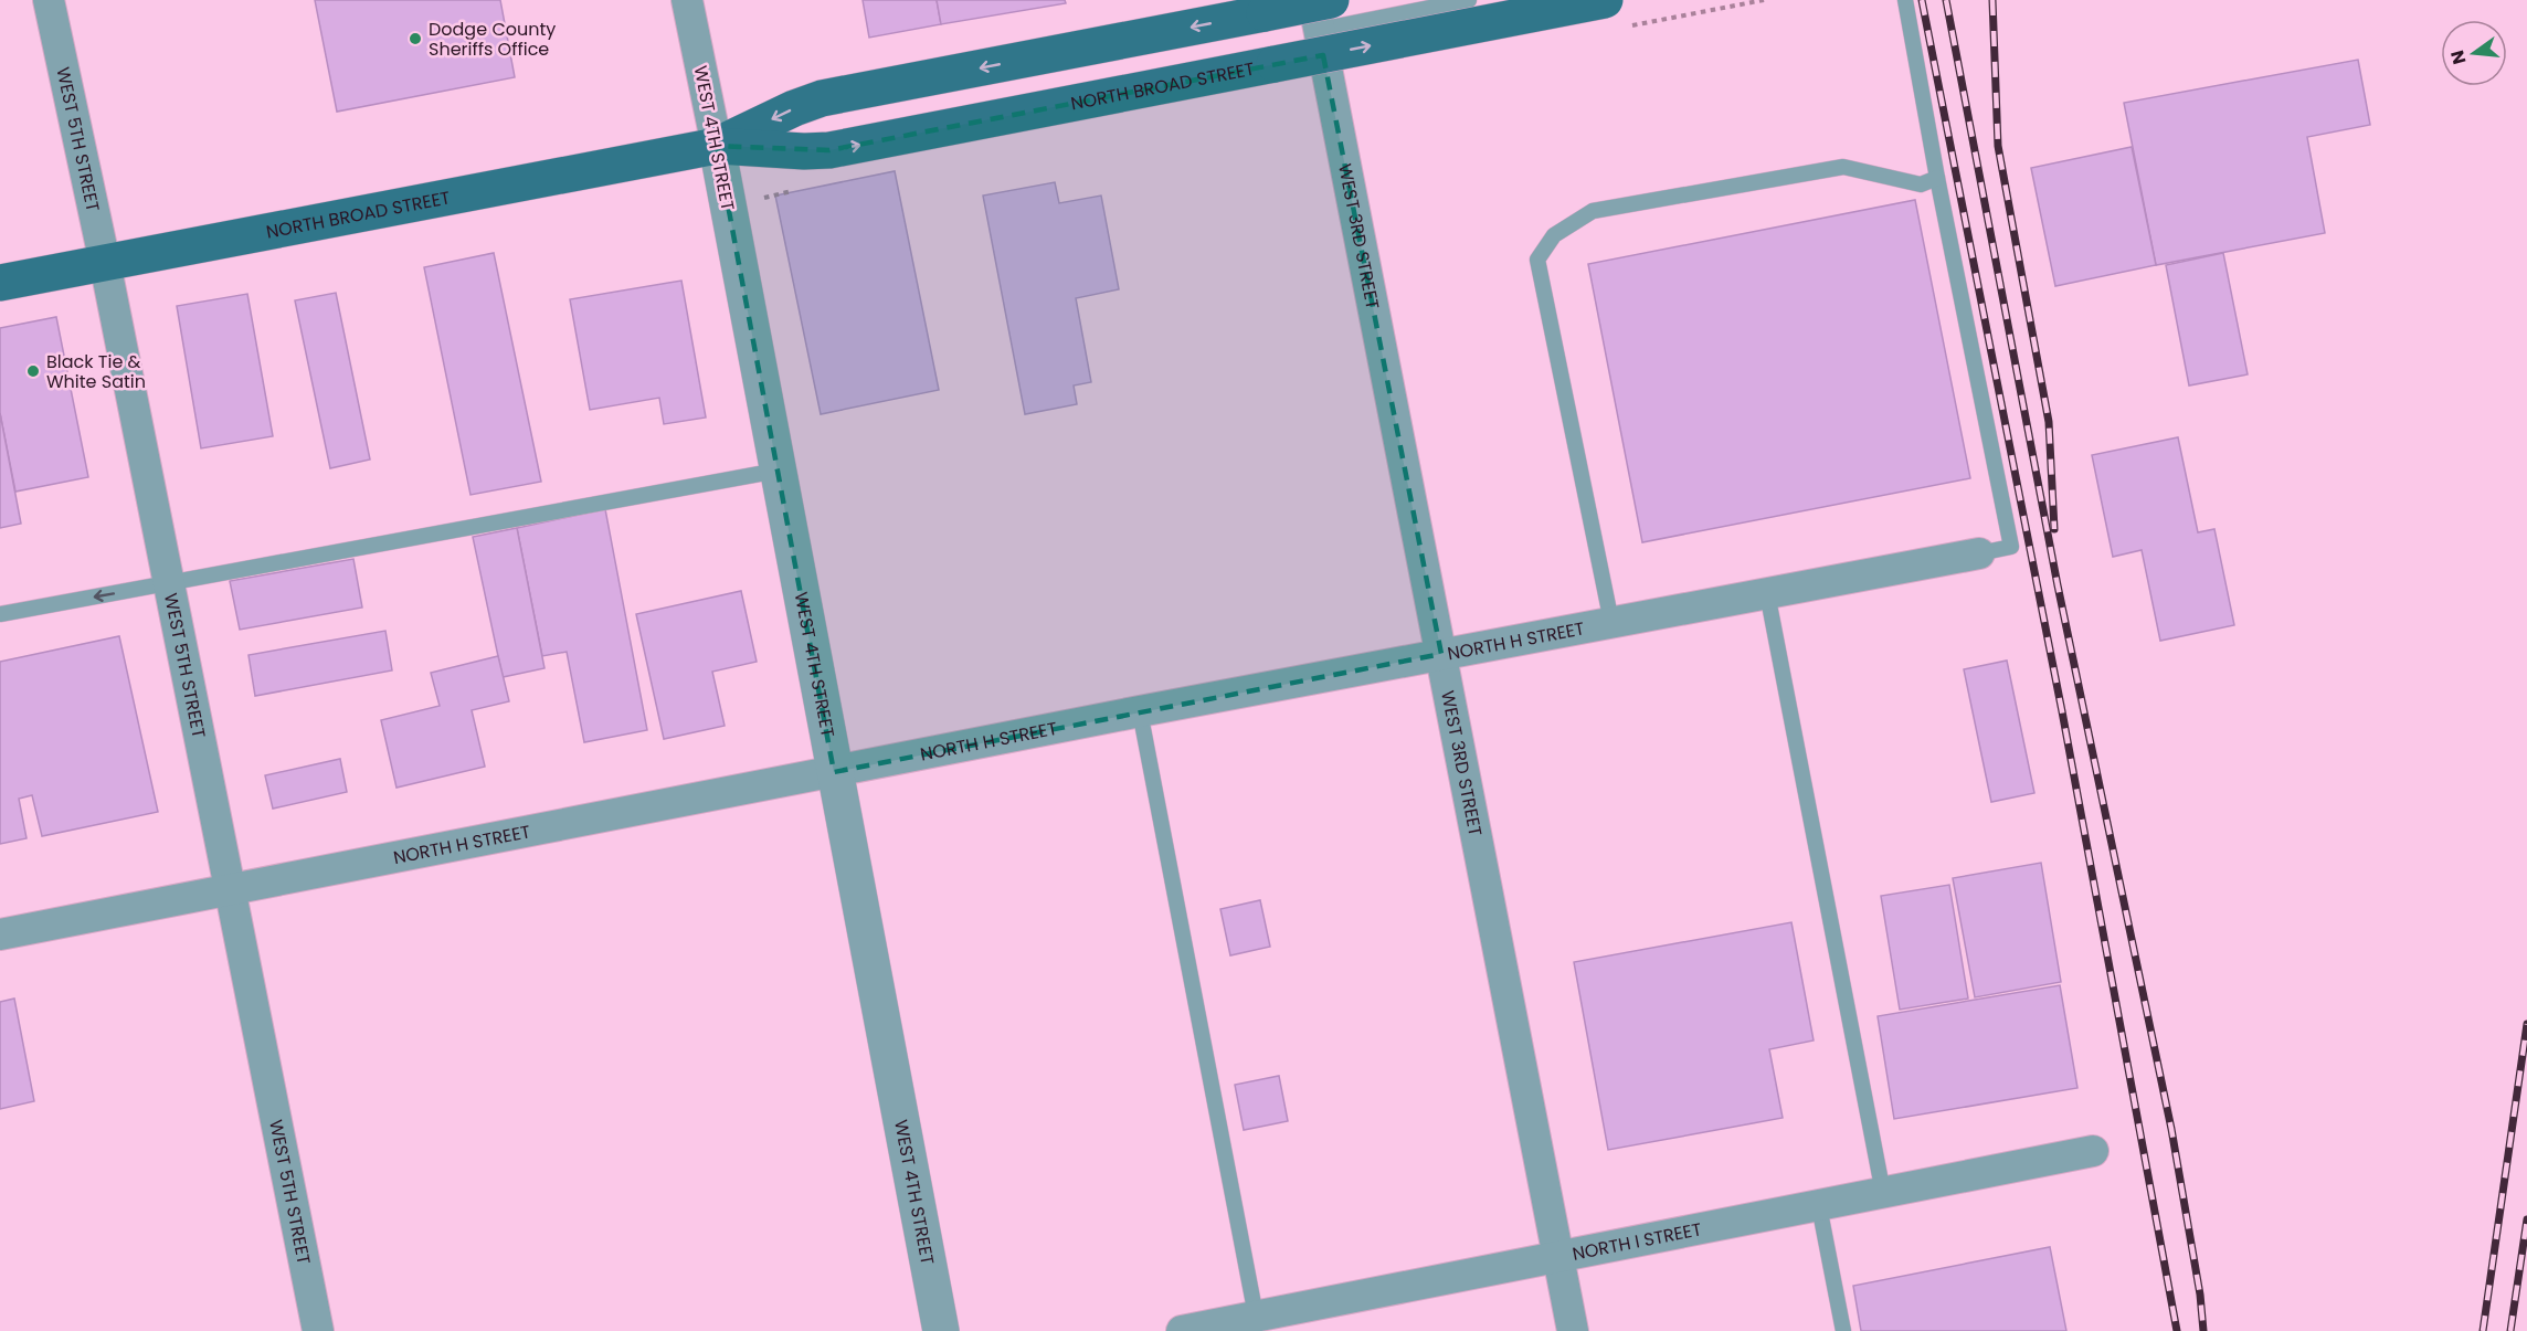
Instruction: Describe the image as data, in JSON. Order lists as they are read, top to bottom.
{
  "streets": {
    "main road": ["NORTH BROAD STREET"],
    "street": [
      "WEST 4TH STREET",
      "WEST 5TH STREET",
      "WEST 3RD STREET",
      "NORTH H STREET",
      "NORTH I STREET"
    ]
  },
  "crossings": [
    ["NORTH BROAD STREET", "WEST 4TH STREET"],
    ["NORTH BROAD STREET", "WEST 5TH STREET"],
    ["NORTH BROAD STREET", "WEST 3RD STREET"],
    ["WEST 4TH STREET", "NORTH H STREET"],
    ["WEST 5TH STREET", "NORTH H STREET"],
    ["WEST 3RD STREET", "NORTH H STREET"],
    ["WEST 3RD STREET", "NORTH I STREET"]
  ],
  "places": ["Dodge County Sheriffs Office", "Black Tie & White Satin"],
  "north": "left"
}
